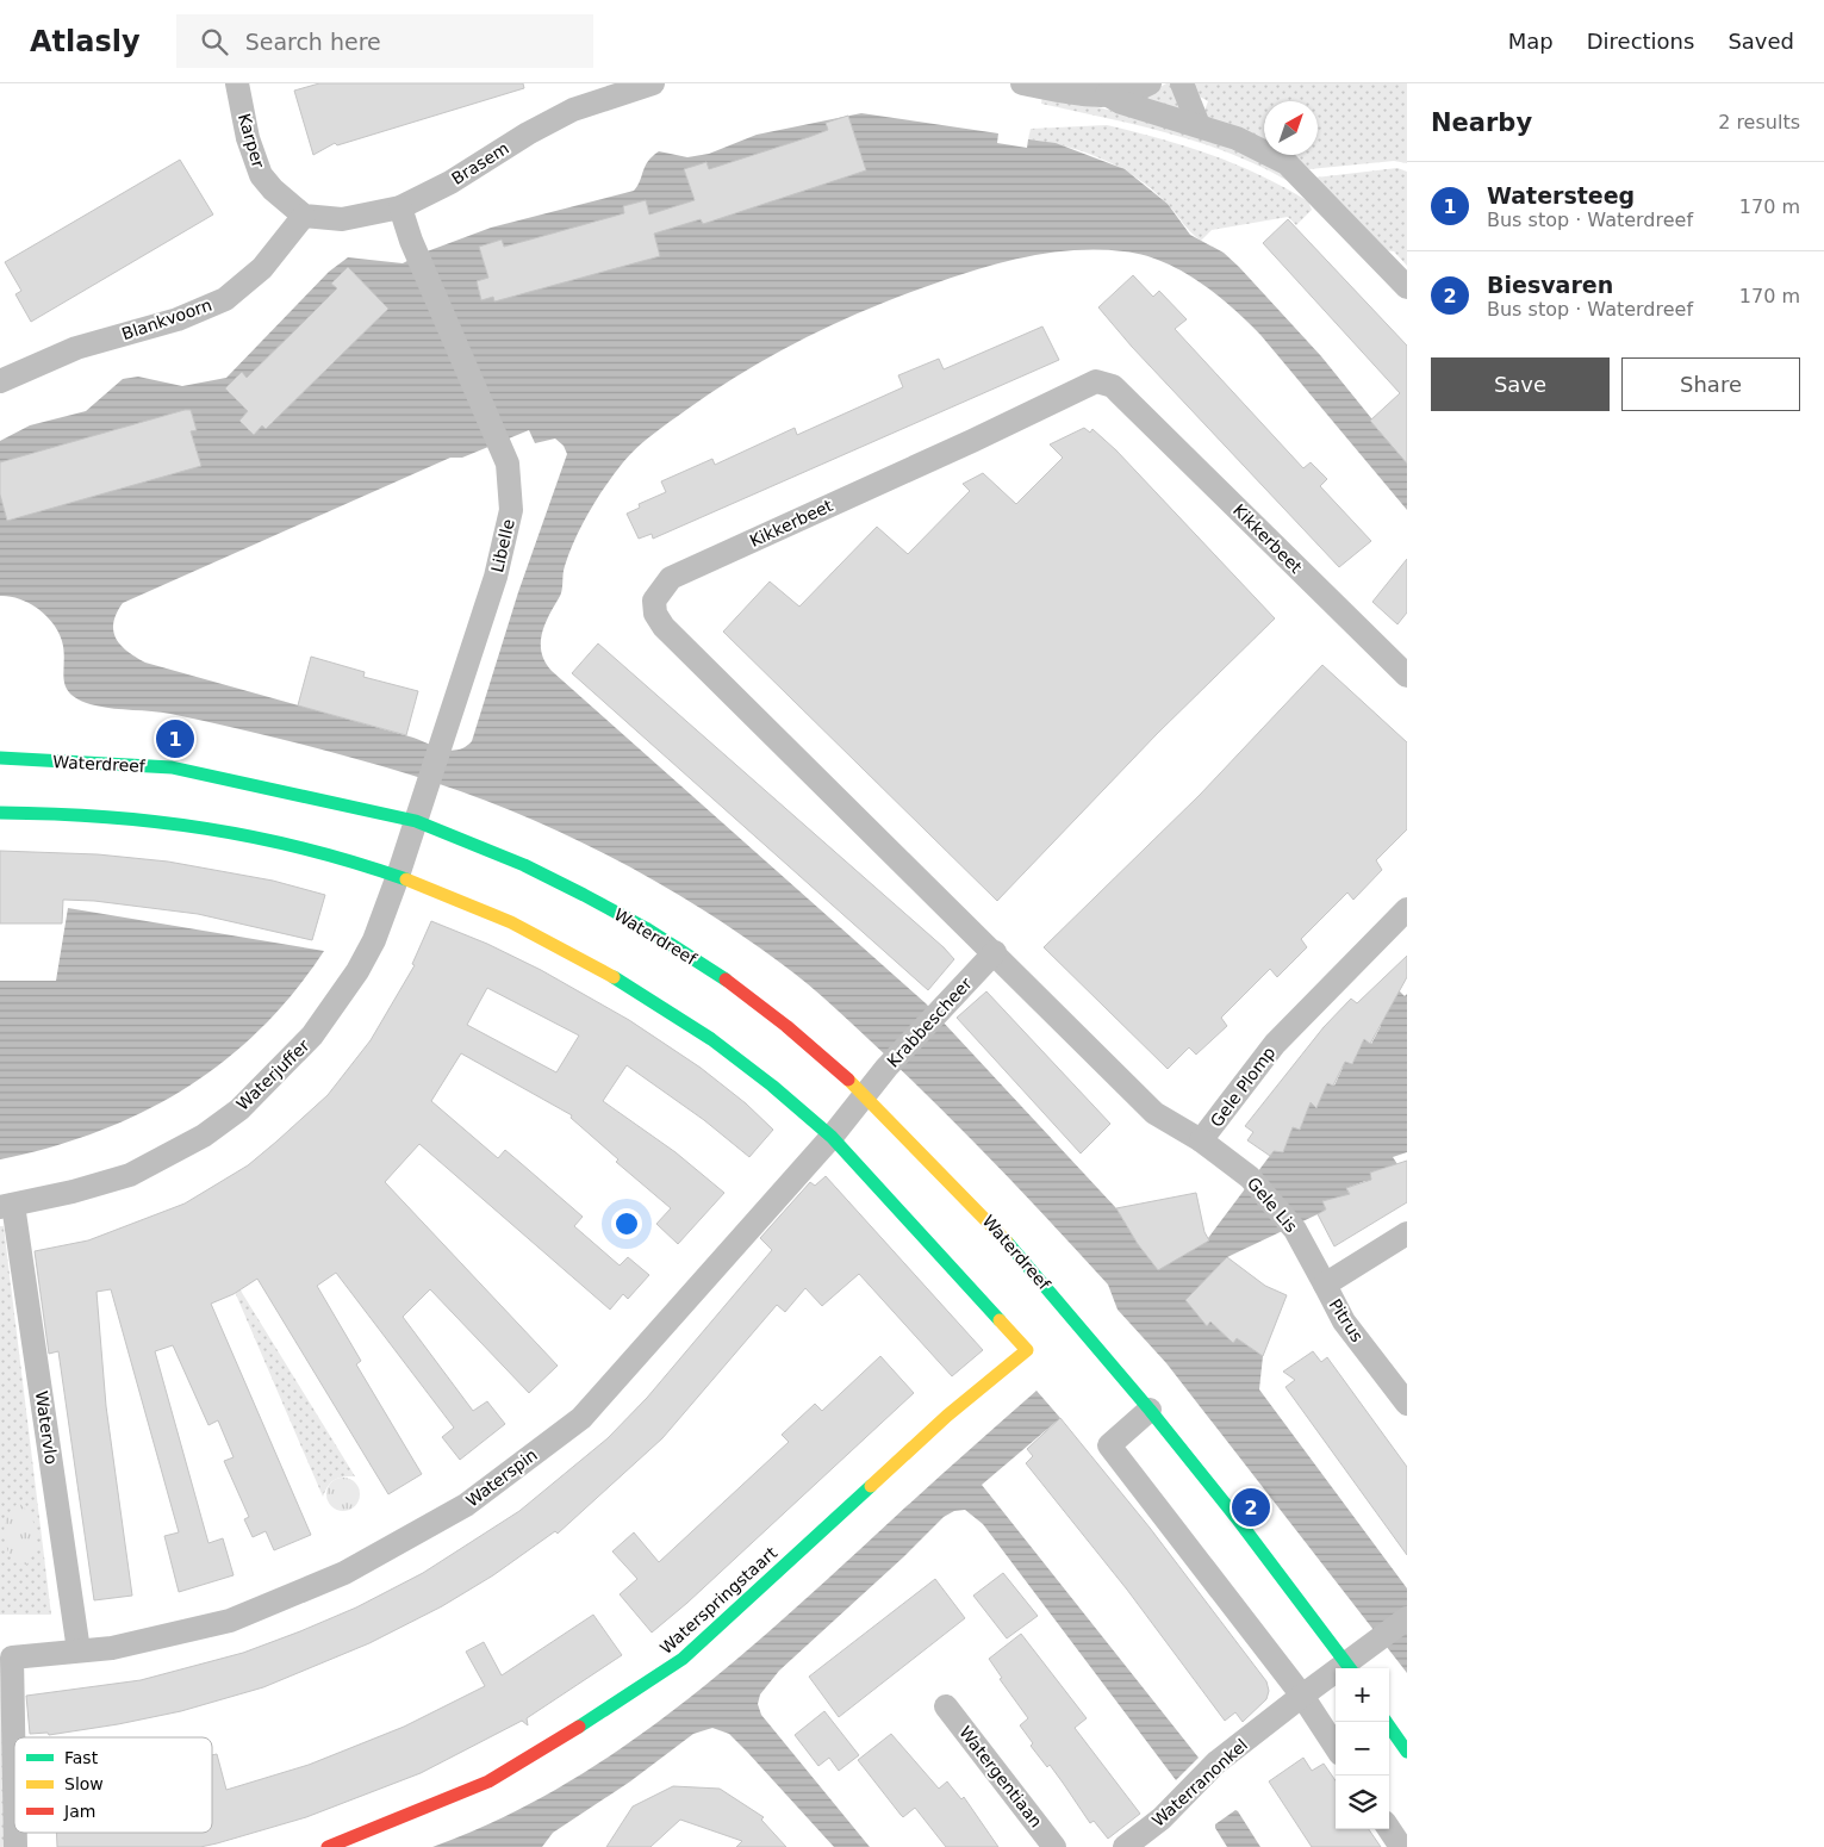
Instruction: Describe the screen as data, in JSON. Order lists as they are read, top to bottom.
{
  "streets": {
    "street": [
      "Karper",
      "Brasem",
      "Blankvoorn",
      "Kikkerbeet",
      "Libelle",
      "Waterdreef",
      "Krabbescheer",
      "Waterjuffer",
      "Gele Plomp",
      "Gele Lis",
      "Pitrus",
      "Watervlo",
      "Waterspin",
      "Waterspringstaart",
      "Watergentiaan",
      "Waterranonkel"
    ]
  },
  "crossings": [
    ["Karper", "Brasem"],
    ["Karper", "Blankvoorn"],
    ["Brasem", "Blankvoorn"],
    ["Brasem", "Libelle"],
    ["Kikkerbeet", "Krabbescheer"],
    ["Kikkerbeet", "Gele Plomp"],
    ["Libelle", "Waterdreef"],
    ["Libelle", "Waterjuffer"],
    ["Waterdreef", "Krabbescheer"],
    ["Waterdreef", "Waterjuffer"],
    ["Waterdreef", "Waterspin"],
    ["Krabbescheer", "Gele Plomp"],
    ["Krabbescheer", "Waterspin"],
    ["Waterjuffer", "Watervlo"],
    ["Gele Plomp", "Gele Lis"],
    ["Gele Lis", "Pitrus"],
    ["Watervlo", "Waterspin"],
    ["Waterspin", "Waterspringstaart"]
  ],
  "legend": ["Fast", "Slow", "Jam"],
  "north": "top right",
  "page": {
    "header": "Atlasly",
    "search": "Search here",
    "nav": ["Map", "Directions", "Saved"],
    "heading": ["Nearby", "2 results"],
    "list": [
      {
        "mark": "1",
        "name": "Watersteeg",
        "note": "Bus stop · Waterdreef",
        "value": "170 m"
      },
      {
        "mark": "2",
        "name": "Biesvaren",
        "note": "Bus stop · Waterdreef",
        "value": "170 m"
      }
    ],
    "buttons": ["Save", "Share"],
    "pins": ["1", "2"],
    "map_buttons": ["+", "−"]
  }
}
